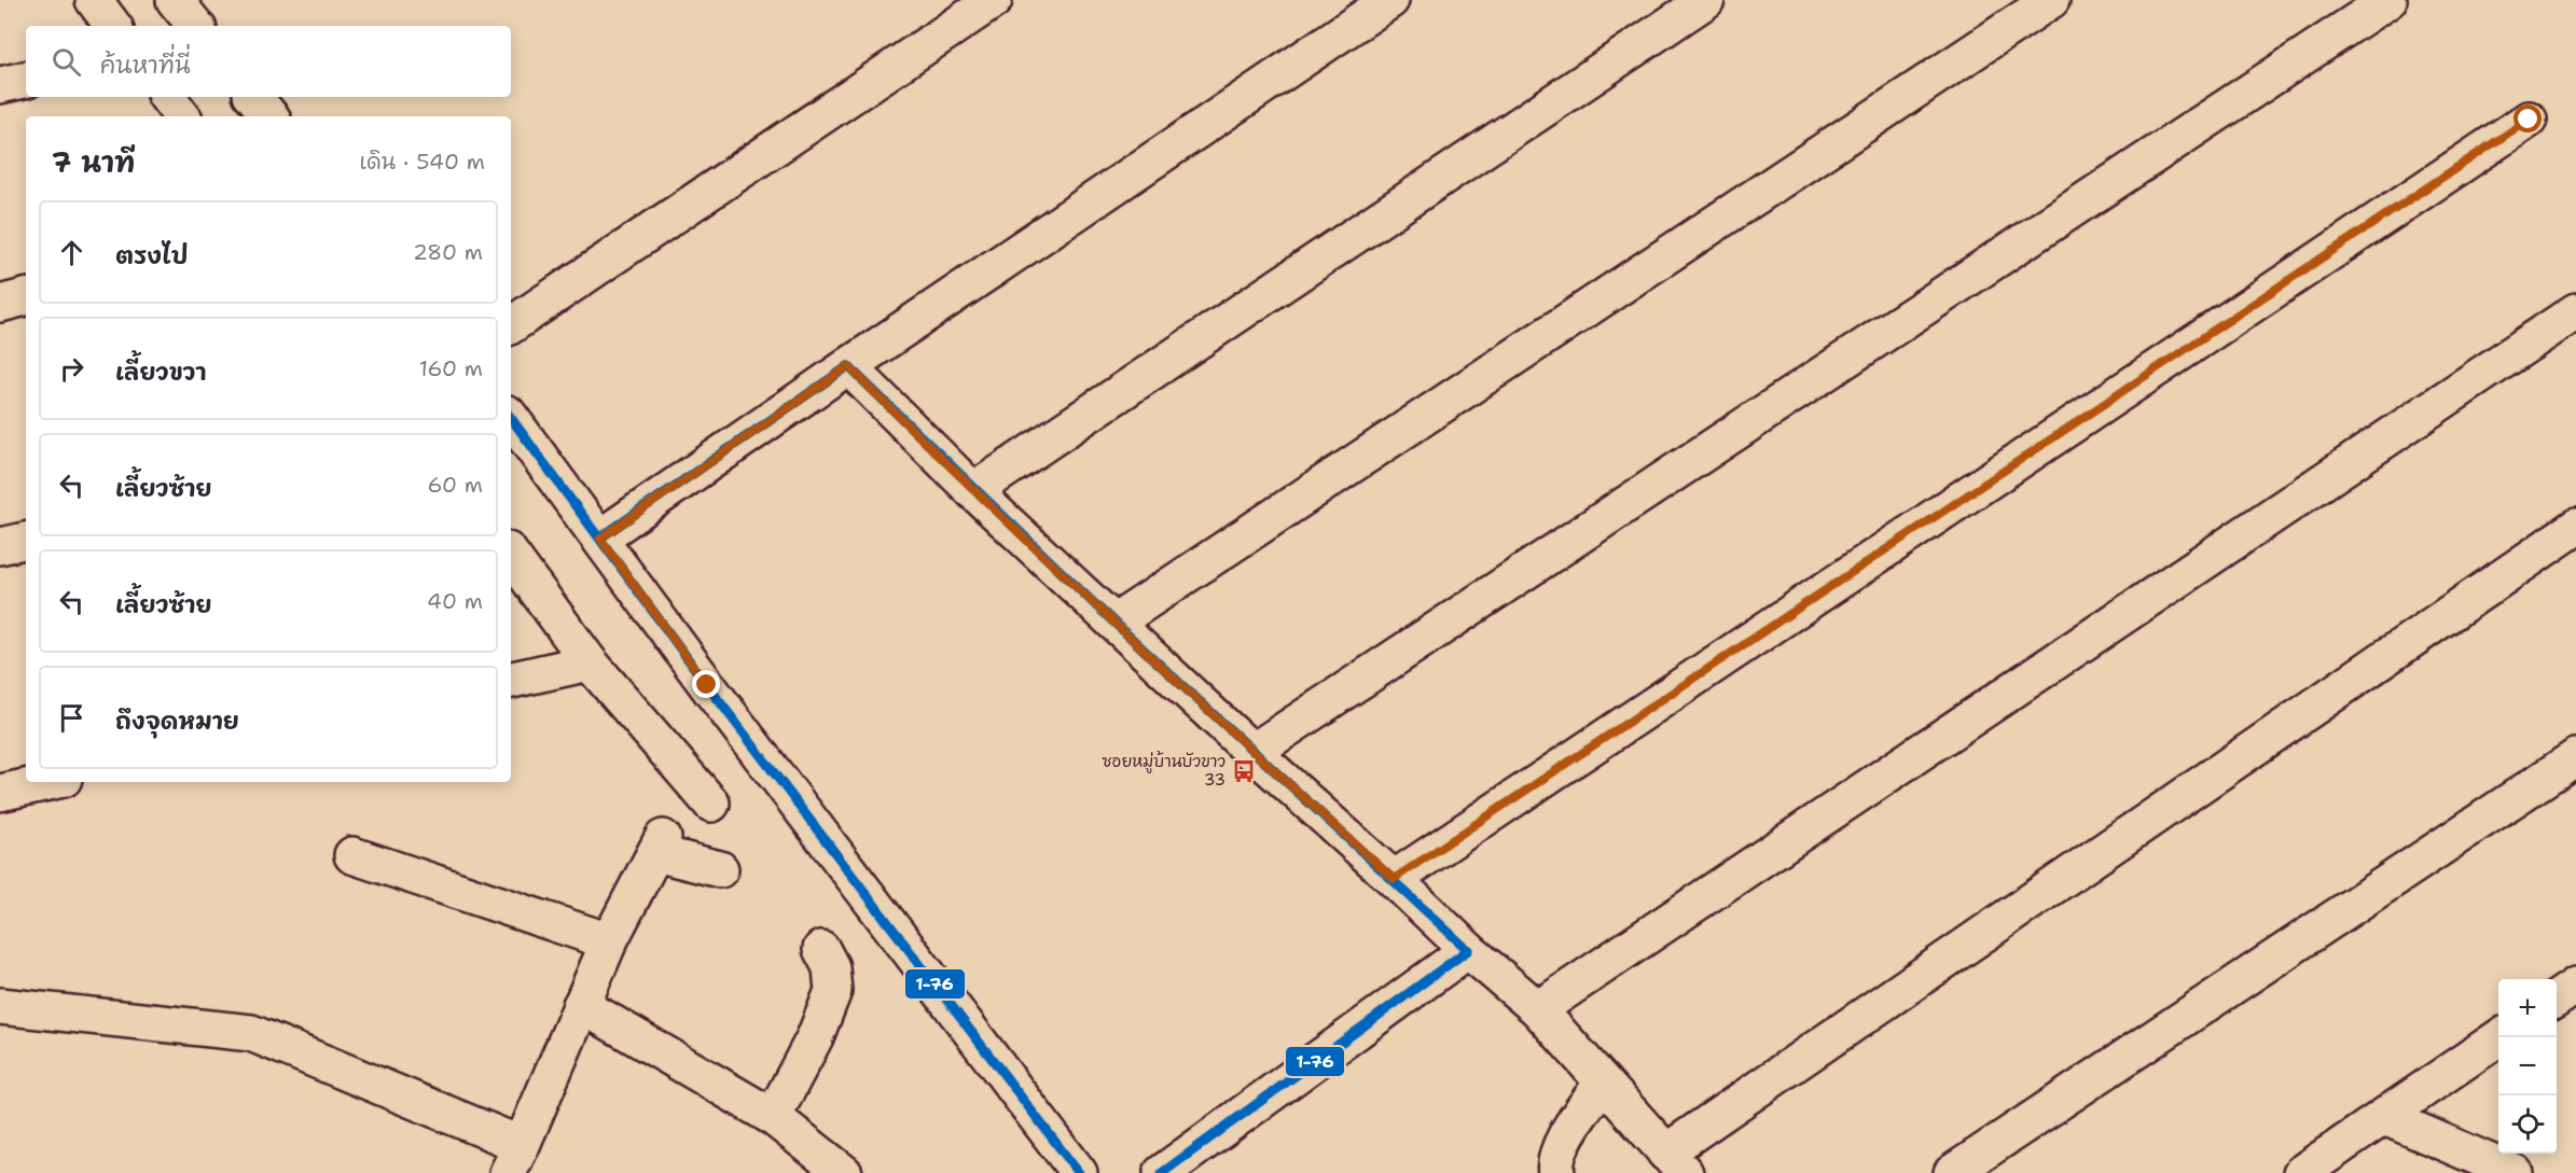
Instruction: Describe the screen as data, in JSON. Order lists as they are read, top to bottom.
{
  "places": {
    "bus stop": ["ซอยหมู่บ้านบัวขาว 33"]
  },
  "lines": ["transit line 1-76"],
  "page": {
    "search": "ค้นหาที่นี่",
    "heading": ["7 นาที", "เดิน · 540 m"],
    "list": [
      ["ตรงไป", "280 m"],
      ["เลี้ยวขวา", "160 m"],
      ["เลี้ยวซ้าย", "60 m"],
      ["เลี้ยวซ้าย", "40 m"],
      "ถึงจุดหมาย"
    ],
    "map_buttons": ["+", "−"]
  }
}
